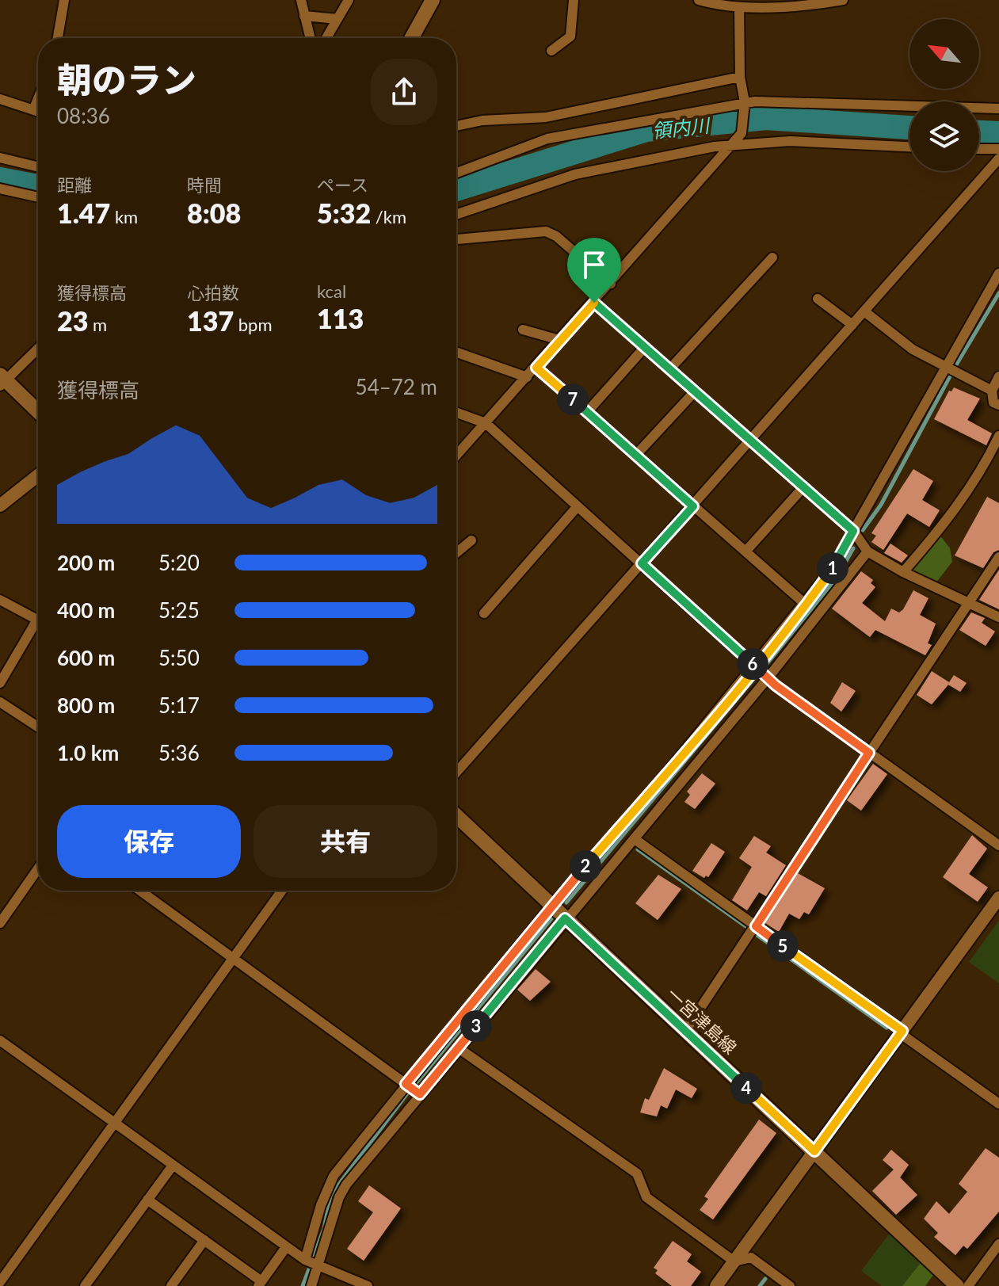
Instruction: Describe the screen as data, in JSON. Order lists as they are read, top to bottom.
{
  "streets": {
    "main road": ["一宮津島線"]
  },
  "water": ["領内川"],
  "north": "top left",
  "page": {
    "heading": ["朝のラン", "08:36"],
    "stats": [
      ["距離", "1.47 km"],
      ["時間", "8:08"],
      ["ペース", "5:32 /km"],
      ["獲得標高", "23 m"],
      ["心拍数", "137 bpm"],
      ["kcal", "113"]
    ],
    "chart": ["獲得標高", "54–72 m"],
    "pins": [
      "7",
      "1",
      "6",
      "2",
      "5",
      "3",
      "4"
    ],
    "list": [
      {
        "name": "200 m",
        "note": "5:20"
      },
      {
        "name": "400 m",
        "note": "5:25"
      },
      {
        "name": "600 m",
        "note": "5:50"
      },
      {
        "name": "800 m",
        "note": "5:17"
      },
      {
        "name": "1.0 km",
        "note": "5:36"
      }
    ],
    "buttons": ["保存", "共有"]
  }
}
